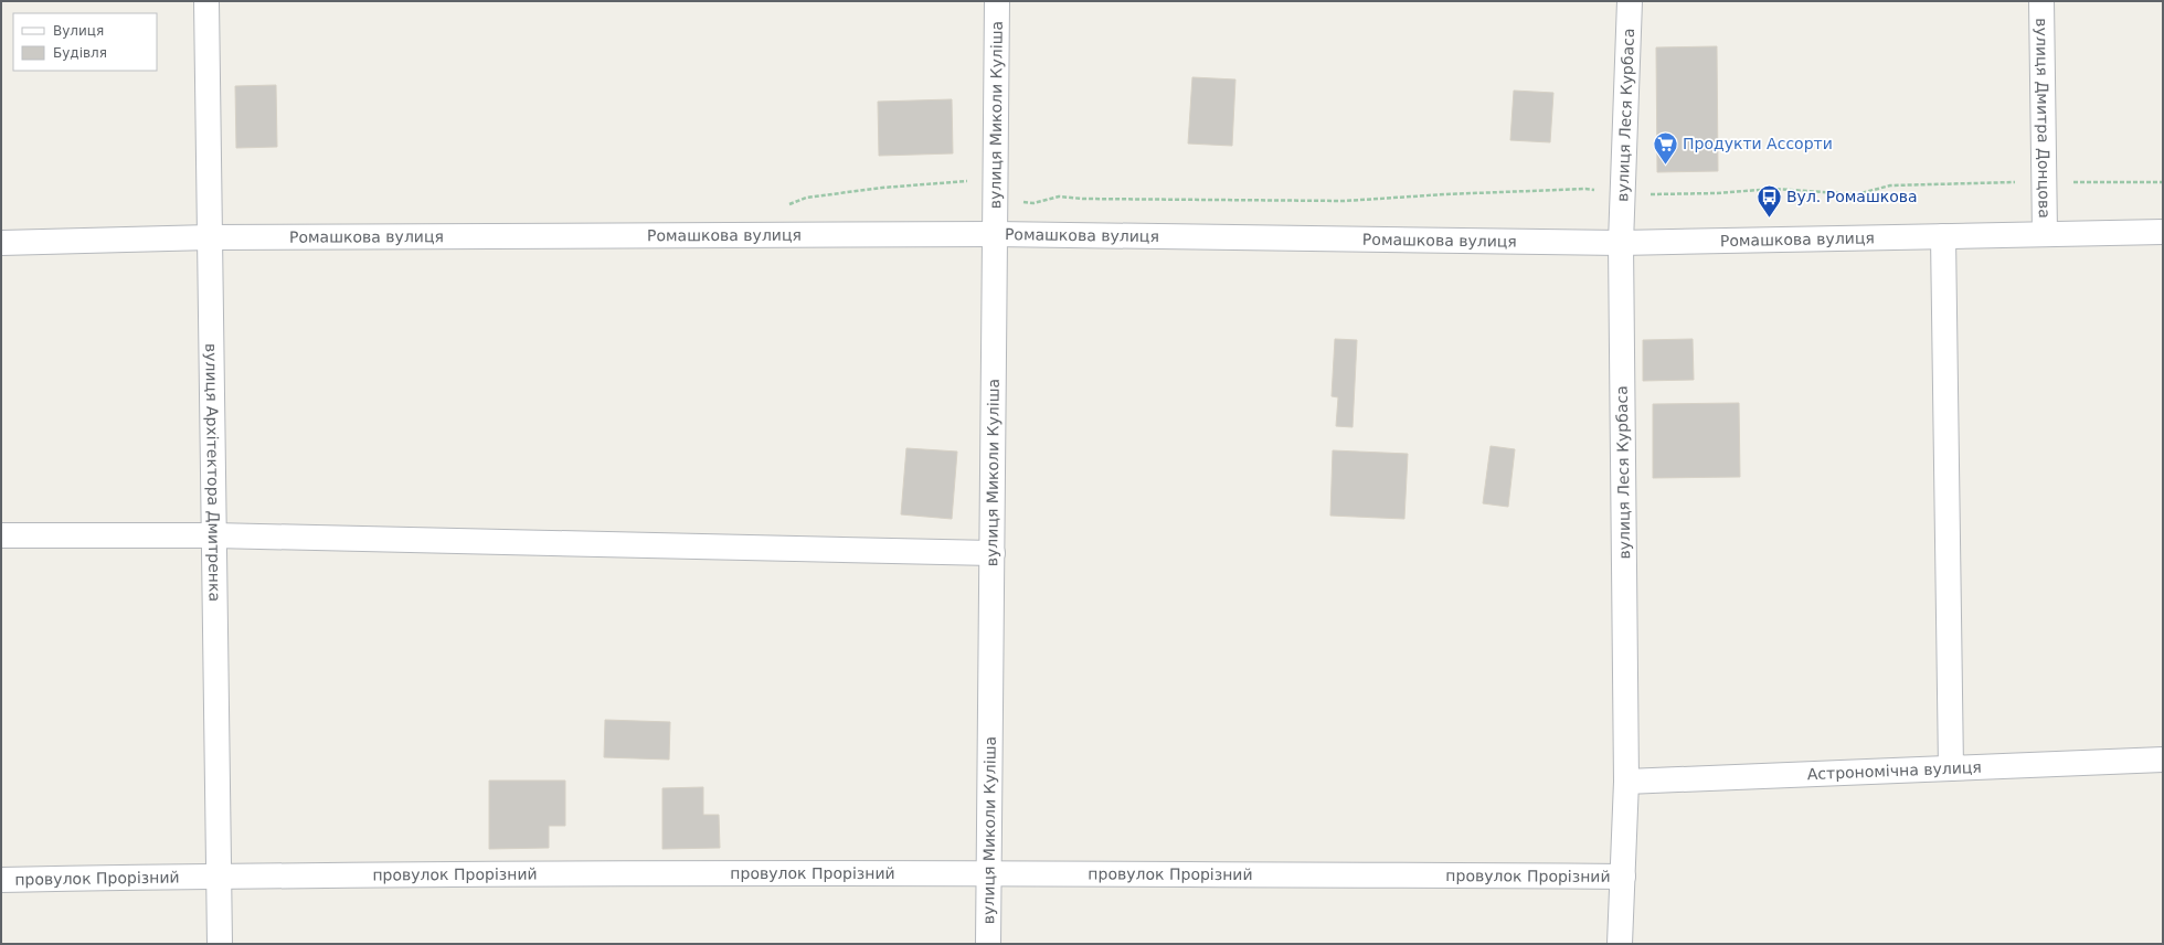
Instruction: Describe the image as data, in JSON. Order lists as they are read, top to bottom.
{
  "streets": {
    "street": [
      "вулиця Миколи Куліша",
      "вулиця Леся Курбаса",
      "вулиця Дмитра Донцова",
      "Ромашкова вулиця",
      "вулиця Архітектора Дмитренка",
      "Астрономічна вулиця",
      "провулок Прорізний"
    ]
  },
  "crossings": [
    ["вулиця Миколи Куліша", "Ромашкова вулиця"],
    ["вулиця Миколи Куліша", "провулок Прорізний"],
    ["вулиця Леся Курбаса", "Ромашкова вулиця"],
    ["вулиця Леся Курбаса", "Астрономічна вулиця"],
    ["вулиця Леся Курбаса", "провулок Прорізний"],
    ["вулиця Дмитра Донцова", "Ромашкова вулиця"],
    ["Ромашкова вулиця", "вулиця Архітектора Дмитренка"],
    ["вулиця Архітектора Дмитренка", "провулок Прорізний"]
  ],
  "places": {
    "supermarket": ["Продукти Ассорти"],
    "bus stop": ["Вул. Ромашкова"]
  },
  "legend": ["Вулиця", "Будівля"]
}
